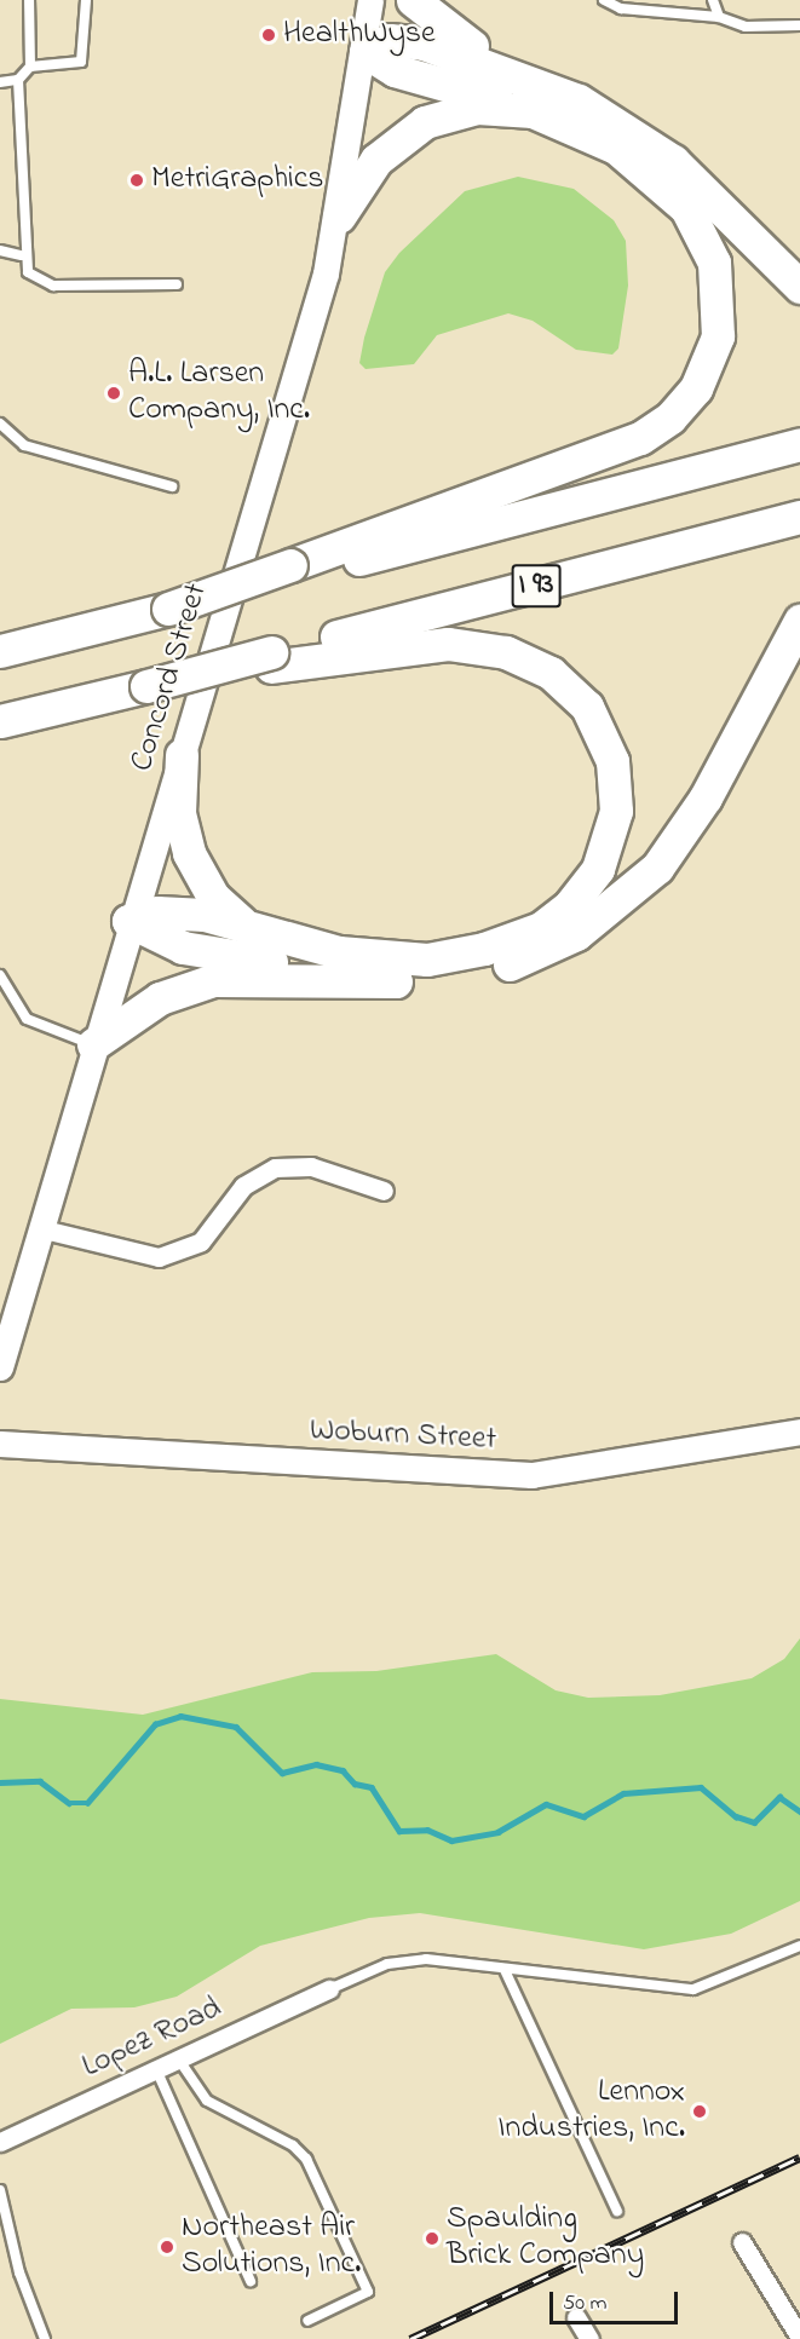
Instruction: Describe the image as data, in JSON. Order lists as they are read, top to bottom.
{
  "streets": {
    "highway": ["I 93"],
    "street": ["Concord Street", "Woburn Street", "Lopez Road"]
  },
  "places": [
    "HealthWyse",
    "MetriGraphics",
    "A.L. Larsen Company, Inc.",
    "Lennox Industries, Inc.",
    "Spaulding Brick Company",
    "Northeast Air Solutions, Inc."
  ],
  "scale_bar": "50 m"
}
